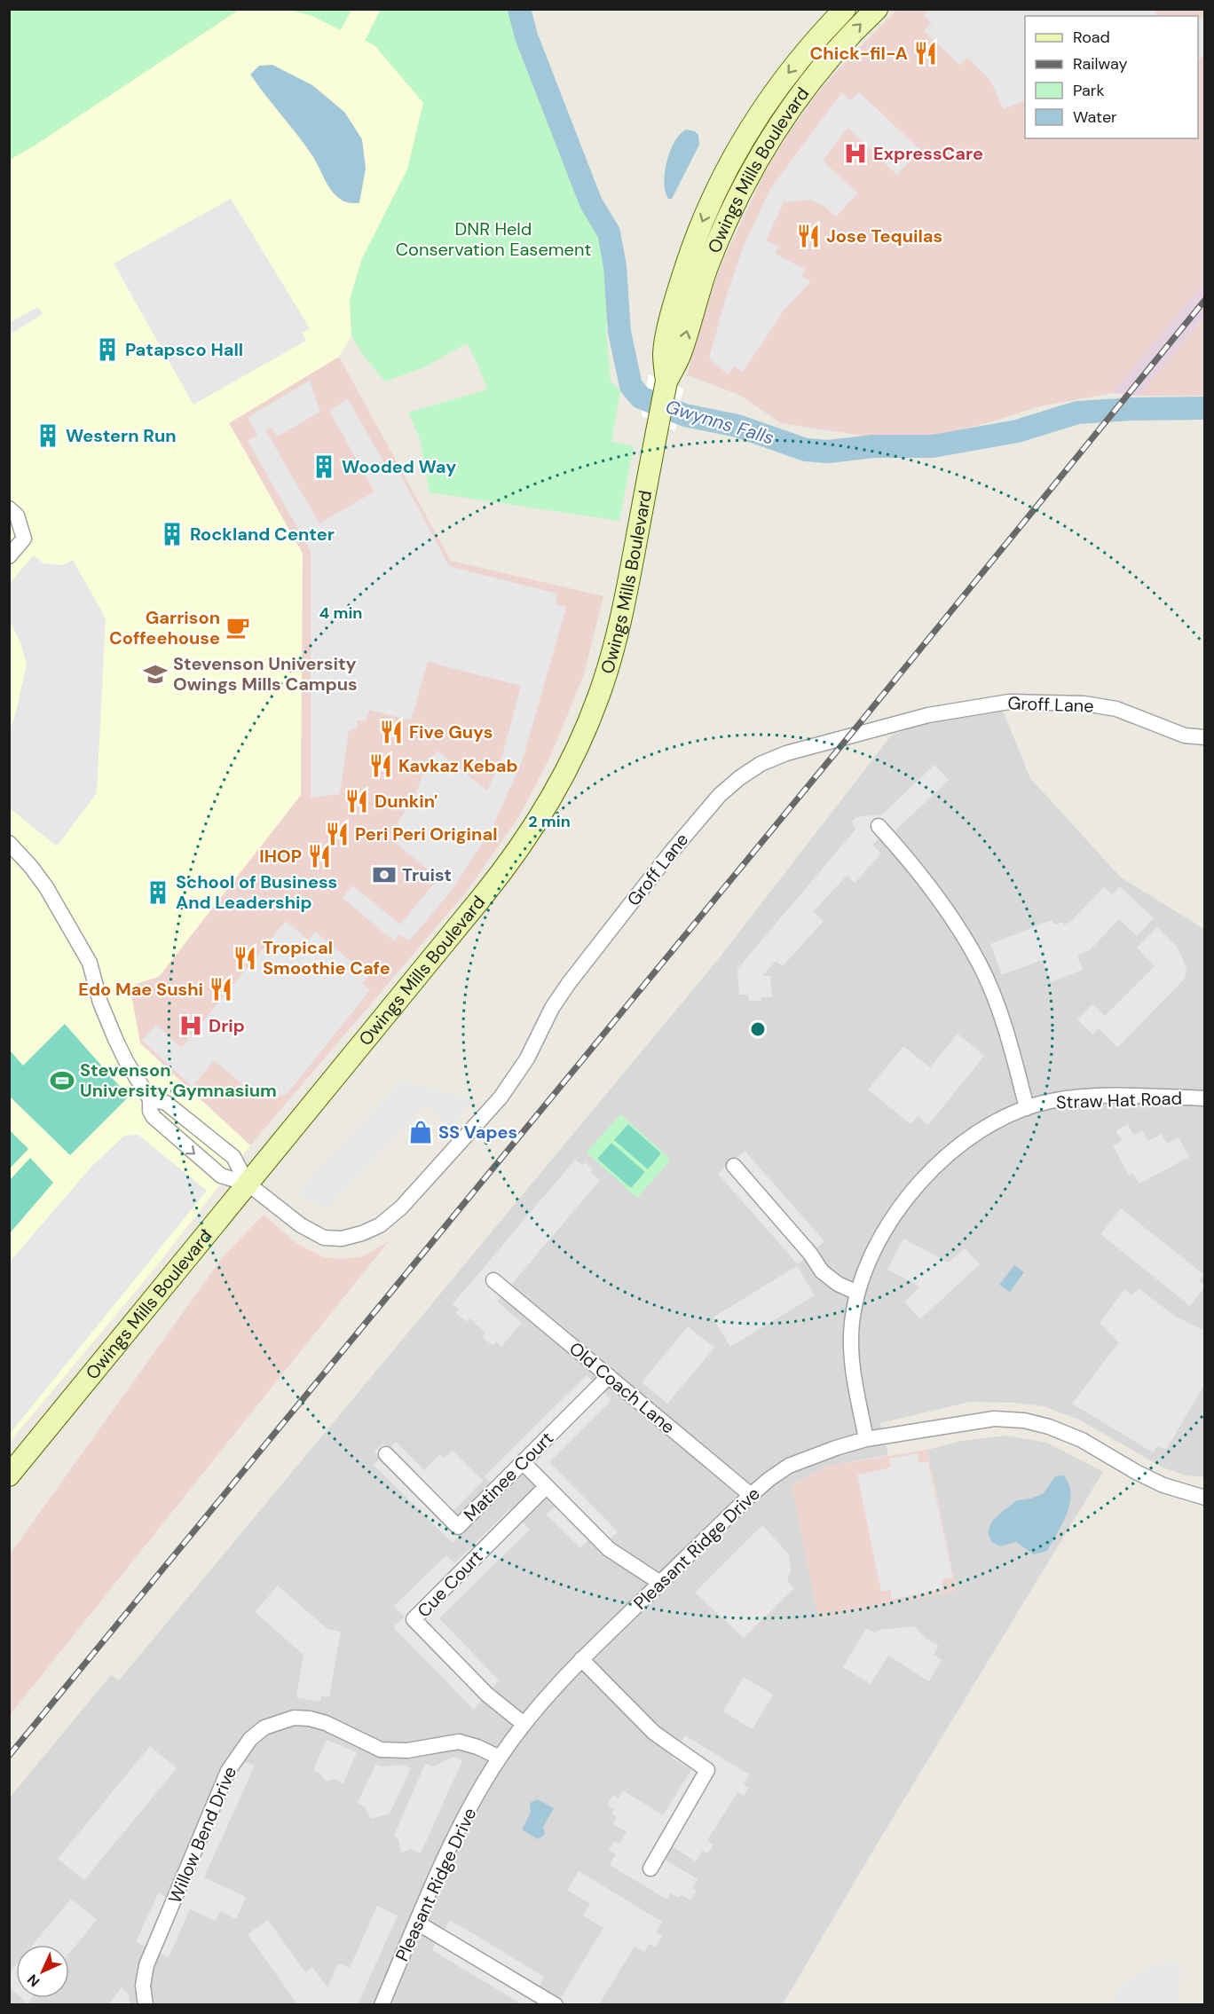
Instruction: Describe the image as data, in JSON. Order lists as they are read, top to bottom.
{
  "streets": {
    "main road": ["Owings Mills Boulevard"],
    "street": [
      "Groff Lane",
      "Straw Hat Road",
      "Old Coach Lane",
      "Matinee Court",
      "Pleasant Ridge Drive",
      "Cue Court",
      "Willow Bend Drive"
    ]
  },
  "crossings": [
    ["Owings Mills Boulevard", "Groff Lane"],
    ["Straw Hat Road", "Pleasant Ridge Drive"],
    ["Old Coach Lane", "Matinee Court"],
    ["Old Coach Lane", "Pleasant Ridge Drive"],
    ["Pleasant Ridge Drive", "Cue Court"],
    ["Pleasant Ridge Drive", "Willow Bend Drive"]
  ],
  "water": ["Gwynns Falls"],
  "parks": ["DNR Held Conservation Easement"],
  "places": {
    "restaurant": [
      "Chick-fil-A",
      "Jose Tequilas",
      "Five Guys",
      "Kavkaz Kebab",
      "Dunkin'",
      "Peri Peri Original",
      "IHOP",
      "Tropical Smoothie Cafe",
      "Edo Mae Sushi"
    ],
    "hospital": ["ExpressCare", "Drip"],
    "building": [
      "Patapsco Hall",
      "Western Run",
      "Wooded Way",
      "Rockland Center",
      "School of Business And Leadership"
    ],
    "cafe": ["Garrison Coffeehouse"],
    "school or university": ["Stevenson University Owings Mills Campus"],
    "bank": ["Truist"],
    "sports": ["Stevenson University Gymnasium"],
    "shop": ["SS Vapes"]
  },
  "legend": [
    "Road",
    "Railway",
    "Park",
    "Water"
  ],
  "north": "bottom left",
  "rings": ["4 min", "2 min"]
}
